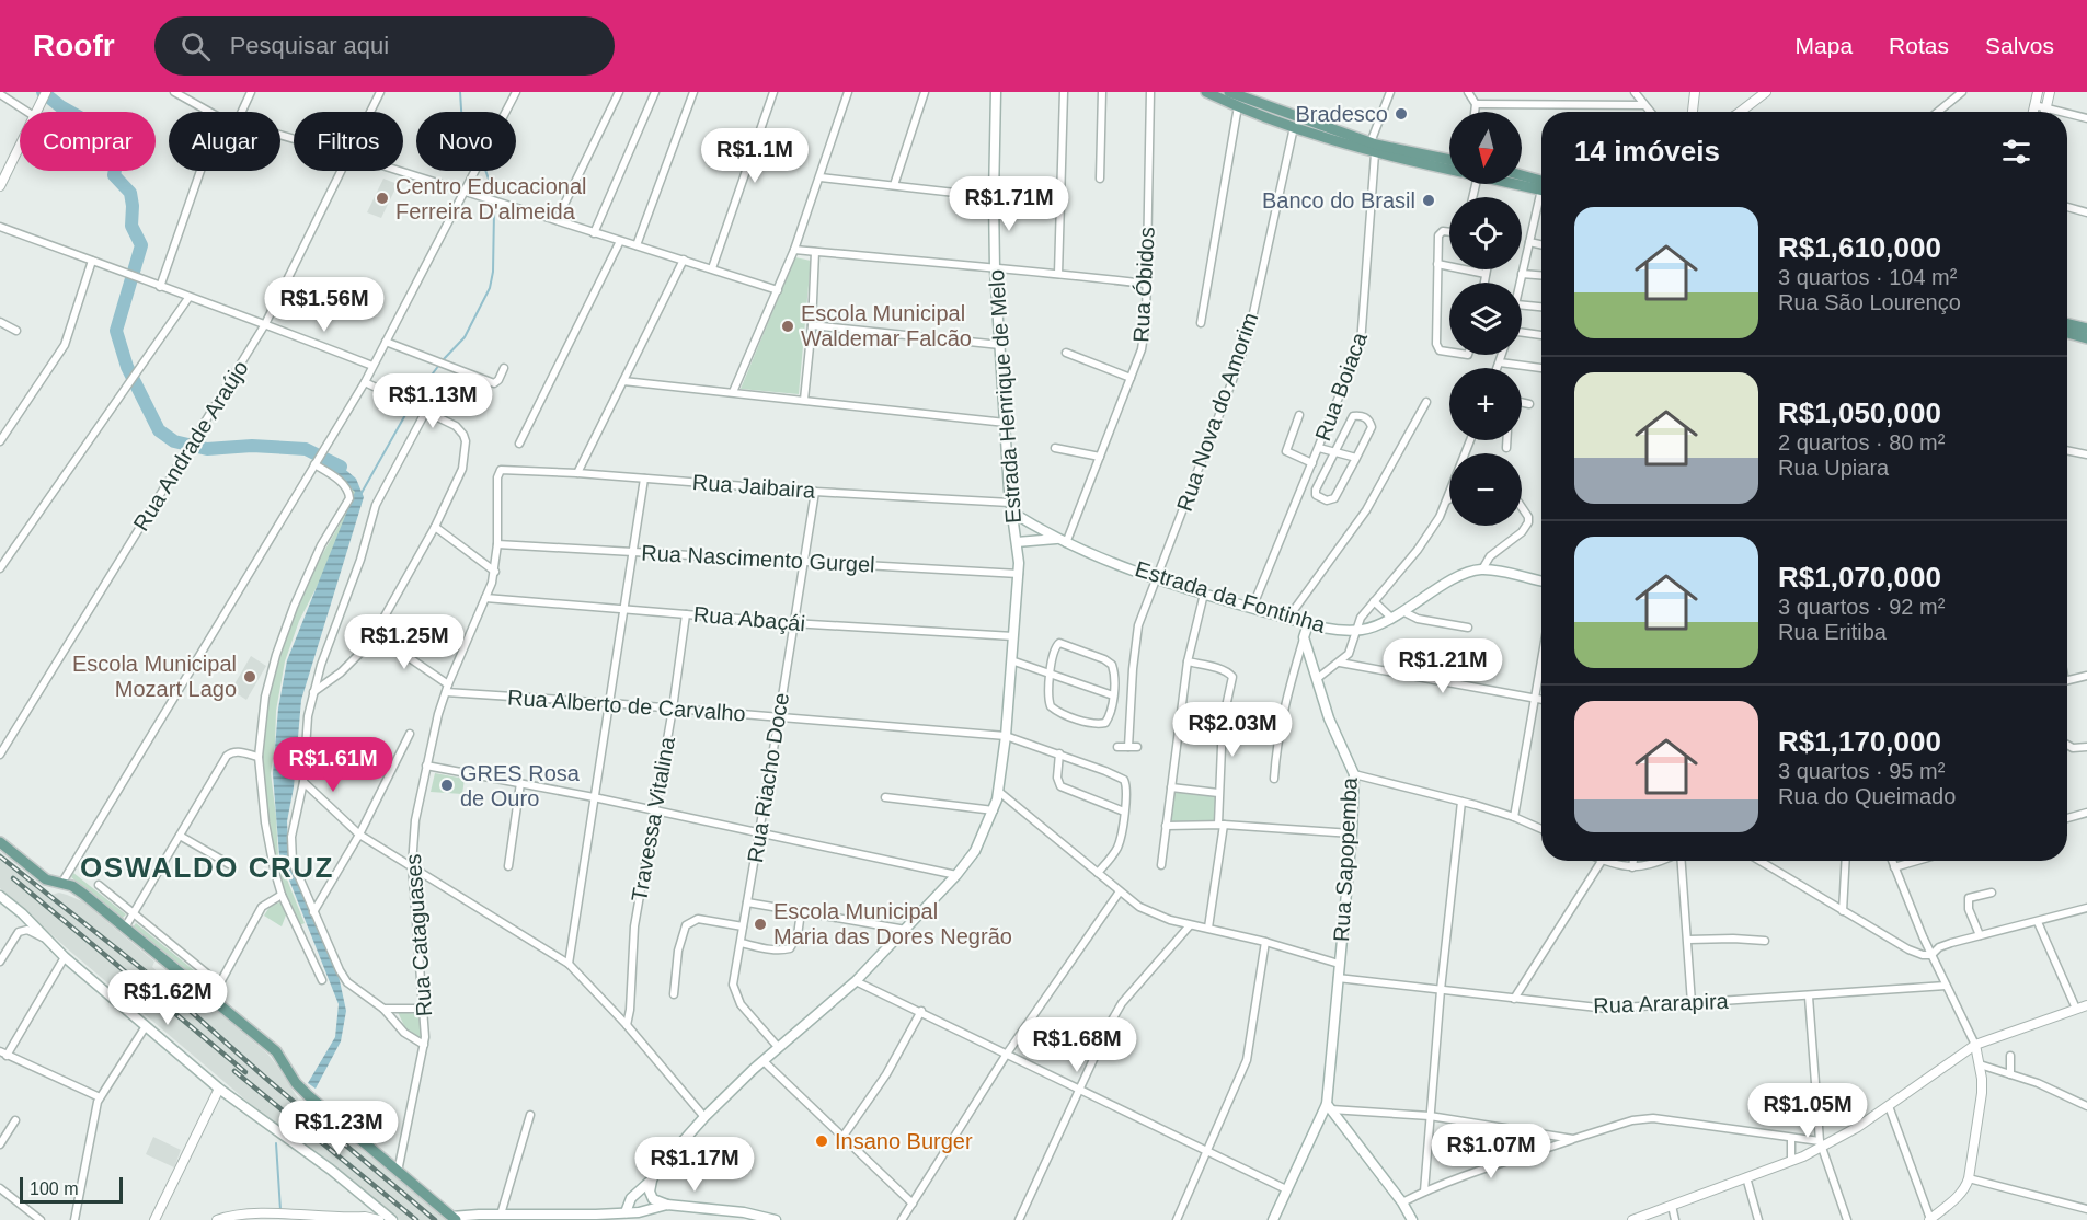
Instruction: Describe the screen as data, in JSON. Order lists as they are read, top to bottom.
{
  "streets": {
    "main road": ["Estrada Henrique de Melo", "Estrada da Fontinha", "Rua Sapopemba"],
    "street": [
      "Rua Óbidos",
      "Rua Boiaca",
      "Rua Nova do Amorim",
      "Rua Andrade Araújo",
      "Rua Jaibaira",
      "Rua Nascimento Gurgel",
      "Rua Abaçái",
      "Rua Alberto de Carvalho",
      "Rua Riacho Doce",
      "Travessa Vitalina",
      "Rua Cataguases",
      "Rua Ararapira"
    ]
  },
  "crossings": [
    ["Rua Óbidos", "Estrada da Fontinha"],
    ["Rua Boiaca", "Estrada da Fontinha"],
    ["Estrada Henrique de Melo", "Rua Jaibaira"],
    ["Estrada Henrique de Melo", "Rua Nascimento Gurgel"],
    ["Estrada Henrique de Melo", "Estrada da Fontinha"],
    ["Estrada Henrique de Melo", "Rua Abaçái"],
    ["Estrada Henrique de Melo", "Rua Alberto de Carvalho"],
    ["Estrada Henrique de Melo", "Rua Riacho Doce"],
    ["Rua Nova do Amorim", "Estrada da Fontinha"],
    ["Rua Jaibaira", "Estrada da Fontinha"],
    ["Rua Jaibaira", "Rua Riacho Doce"],
    ["Rua Jaibaira", "Rua Cataguases"],
    ["Rua Nascimento Gurgel", "Rua Riacho Doce"],
    ["Rua Nascimento Gurgel", "Rua Cataguases"],
    ["Rua Abaçái", "Rua Riacho Doce"],
    ["Rua Abaçái", "Travessa Vitalina"],
    ["Rua Abaçái", "Rua Cataguases"],
    ["Rua Alberto de Carvalho", "Rua Riacho Doce"],
    ["Rua Alberto de Carvalho", "Travessa Vitalina"],
    ["Rua Alberto de Carvalho", "Rua Cataguases"],
    ["Rua Sapopemba", "Rua Ararapira"]
  ],
  "districts": ["OSWALDO CRUZ"],
  "places": [
    "Bradesco",
    "Centro Educacional Ferreira D'almeida",
    "Banco do Brasil",
    "Escola Municipal Waldemar Falcão",
    "Escola Municipal Mozart Lago",
    "GRES Rosa de Ouro",
    "Escola Municipal Maria das Dores Negrão",
    "Insano Burger"
  ],
  "scale_bar": "100 m",
  "north": "bottom",
  "page": {
    "header": "Roofr",
    "search": "Pesquisar aqui",
    "nav": ["Mapa", "Rotas", "Salvos"],
    "map_buttons": ["+", "−"],
    "chip": [
      "Comprar",
      "Alugar",
      "Filtros",
      "Novo"
    ],
    "heading": "14 imóveis",
    "price": [
      "R$1.1M",
      "R$1.71M",
      "R$1.56M",
      "R$1.13M",
      "R$1.25M",
      "R$1.21M",
      "R$2.03M",
      "R$1.61M",
      "R$1.62M",
      "R$1.68M",
      "R$1.05M",
      "R$1.23M",
      "R$1.07M",
      "R$1.17M"
    ],
    "list": [
      {
        "name": "R$1,610,000",
        "note": "3 quartos · 104 m² · Rua São Lourenço"
      },
      {
        "name": "R$1,050,000",
        "note": "2 quartos · 80 m² · Rua Upiara"
      },
      {
        "name": "R$1,070,000",
        "note": "3 quartos · 92 m² · Rua Eritiba"
      },
      {
        "name": "R$1,170,000",
        "note": "3 quartos · 95 m² · Rua do Queimado"
      }
    ],
    "scale": "100 m"
  }
}
